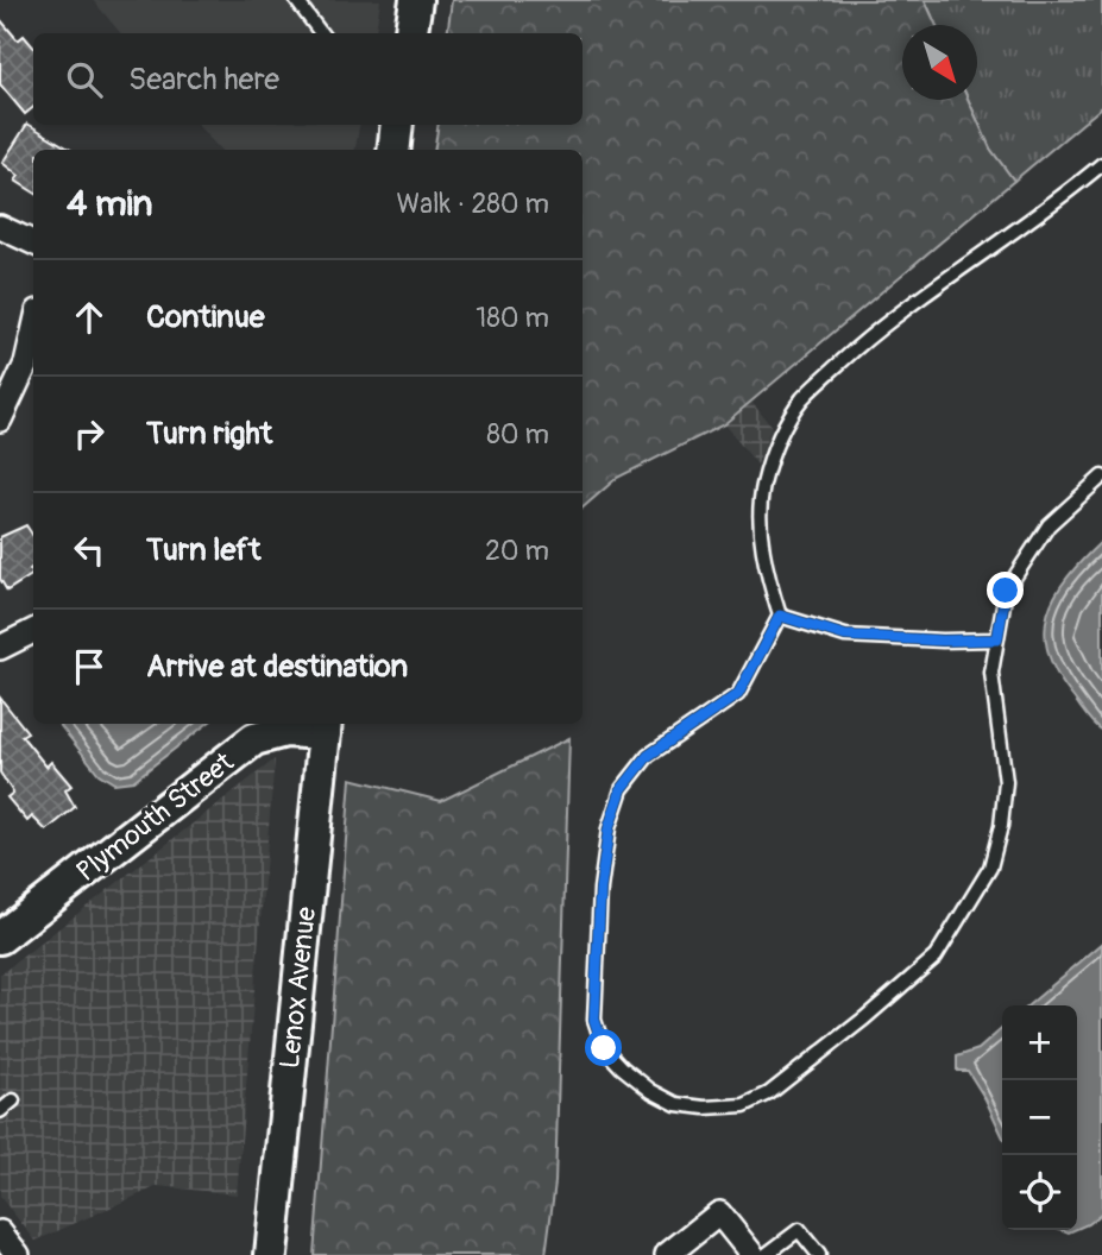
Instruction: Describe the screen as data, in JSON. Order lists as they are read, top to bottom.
{
  "streets": {
    "main road": ["Plymouth Street", "Lenox Avenue"]
  },
  "crossings": [
    ["Plymouth Street", "Lenox Avenue"]
  ],
  "north": "bottom right",
  "page": {
    "search": "Search here",
    "heading": ["4 min", "Walk · 280 m"],
    "list": [
      ["Continue", "180 m"],
      ["Turn right", "80 m"],
      ["Turn left", "20 m"],
      "Arrive at destination"
    ],
    "map_buttons": ["+", "−"]
  }
}
